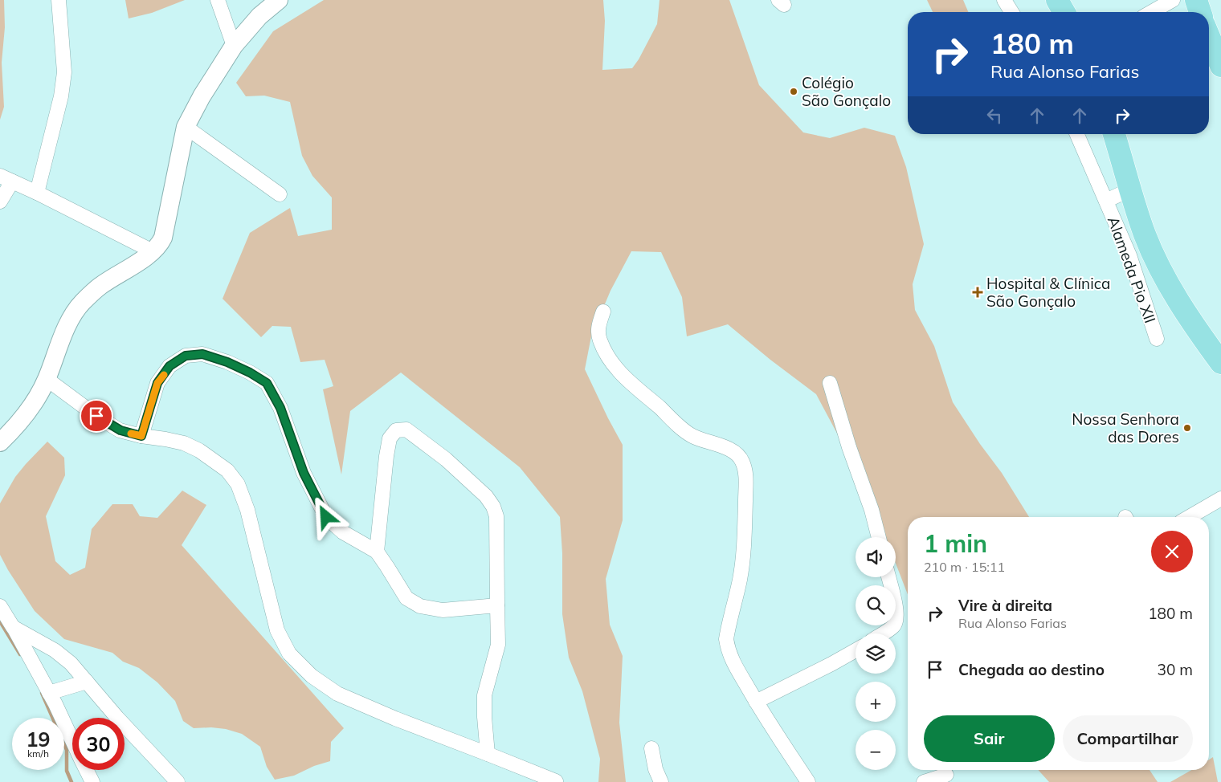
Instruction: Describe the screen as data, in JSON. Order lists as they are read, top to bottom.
{
  "streets": {
    "street": ["Alameda Pio XII"]
  },
  "places": {
    "other": ["Colégio São Gonçalo", "Nossa Senhora das Dores"],
    "health": ["Hospital & Clínica São Gonçalo"]
  },
  "page": {
    "turn": ["180 m", "Rua Alonso Farias"],
    "heading": ["1 min", "210 m · 15:11"],
    "map_buttons": ["+", "−"],
    "list": [
      {
        "name": "Vire à direita",
        "note": "Rua Alonso Farias",
        "value": "180 m"
      },
      {
        "name": "Chegada ao destino",
        "value": "30 m"
      }
    ],
    "buttons": ["Sair", "Compartilhar"],
    "speed": "19 km/h",
    "limit": "30"
  }
}
